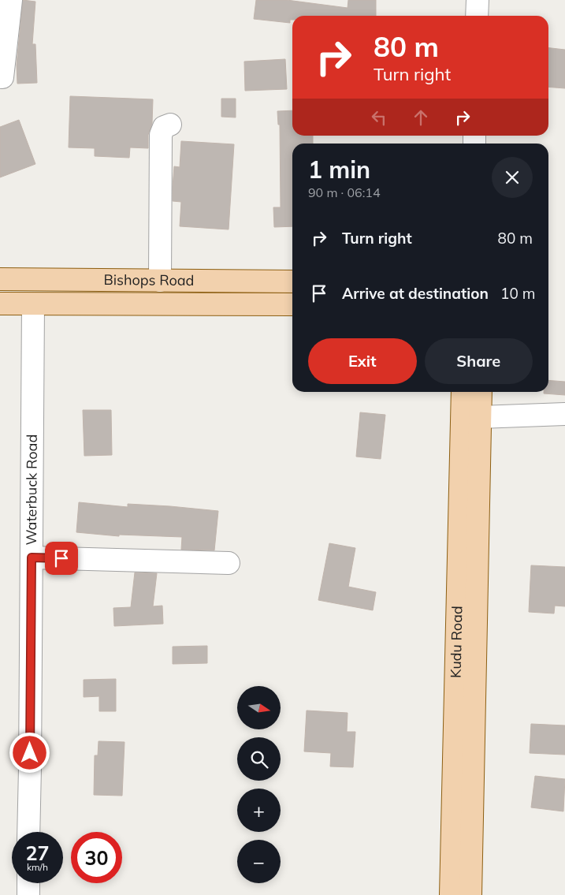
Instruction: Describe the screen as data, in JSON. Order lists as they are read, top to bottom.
{
  "streets": {
    "main road": ["Bishops Road", "Kudu Road"],
    "street": ["Waterbuck Road"]
  },
  "crossings": [
    ["Bishops Road", "Waterbuck Road"]
  ],
  "north": "right",
  "page": {
    "turn": ["80 m", "Turn right"],
    "heading": ["1 min", "90 m · 06:14"],
    "list": [
      {
        "name": "Turn right",
        "value": "80 m"
      },
      {
        "name": "Arrive at destination",
        "value": "10 m"
      }
    ],
    "buttons": ["Exit", "Share"],
    "map_buttons": ["+", "−"],
    "speed": "27 km/h",
    "limit": "30"
  }
}
